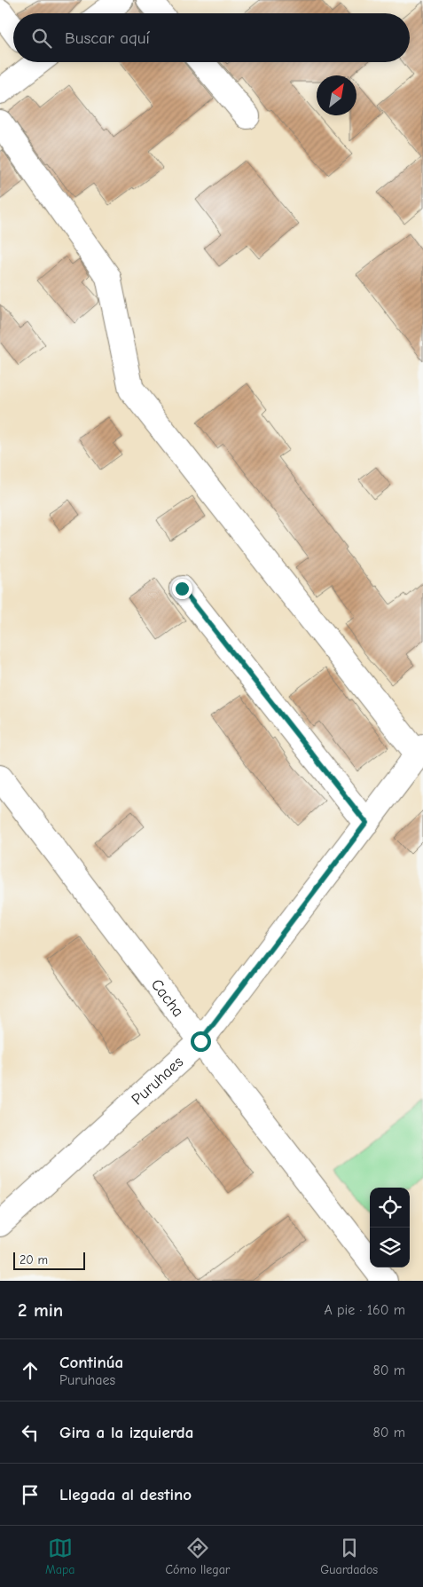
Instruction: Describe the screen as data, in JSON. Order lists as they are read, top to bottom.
{
  "streets": {
    "street": ["Cacha", "Puruhaes"]
  },
  "crossings": [
    ["Cacha", "Puruhaes"]
  ],
  "scale_bar": "20 m",
  "north": "top right",
  "page": {
    "search": "Buscar aquí",
    "scale": "20 m",
    "heading": ["2 min", "A pie · 160 m"],
    "list": [
      ["Continúa", "Puruhaes", "80 m"],
      ["Gira a la izquierda", "80 m"],
      "Llegada al destino"
    ],
    "nav": ["Mapa", "Cómo llegar", "Guardados"]
  }
}
